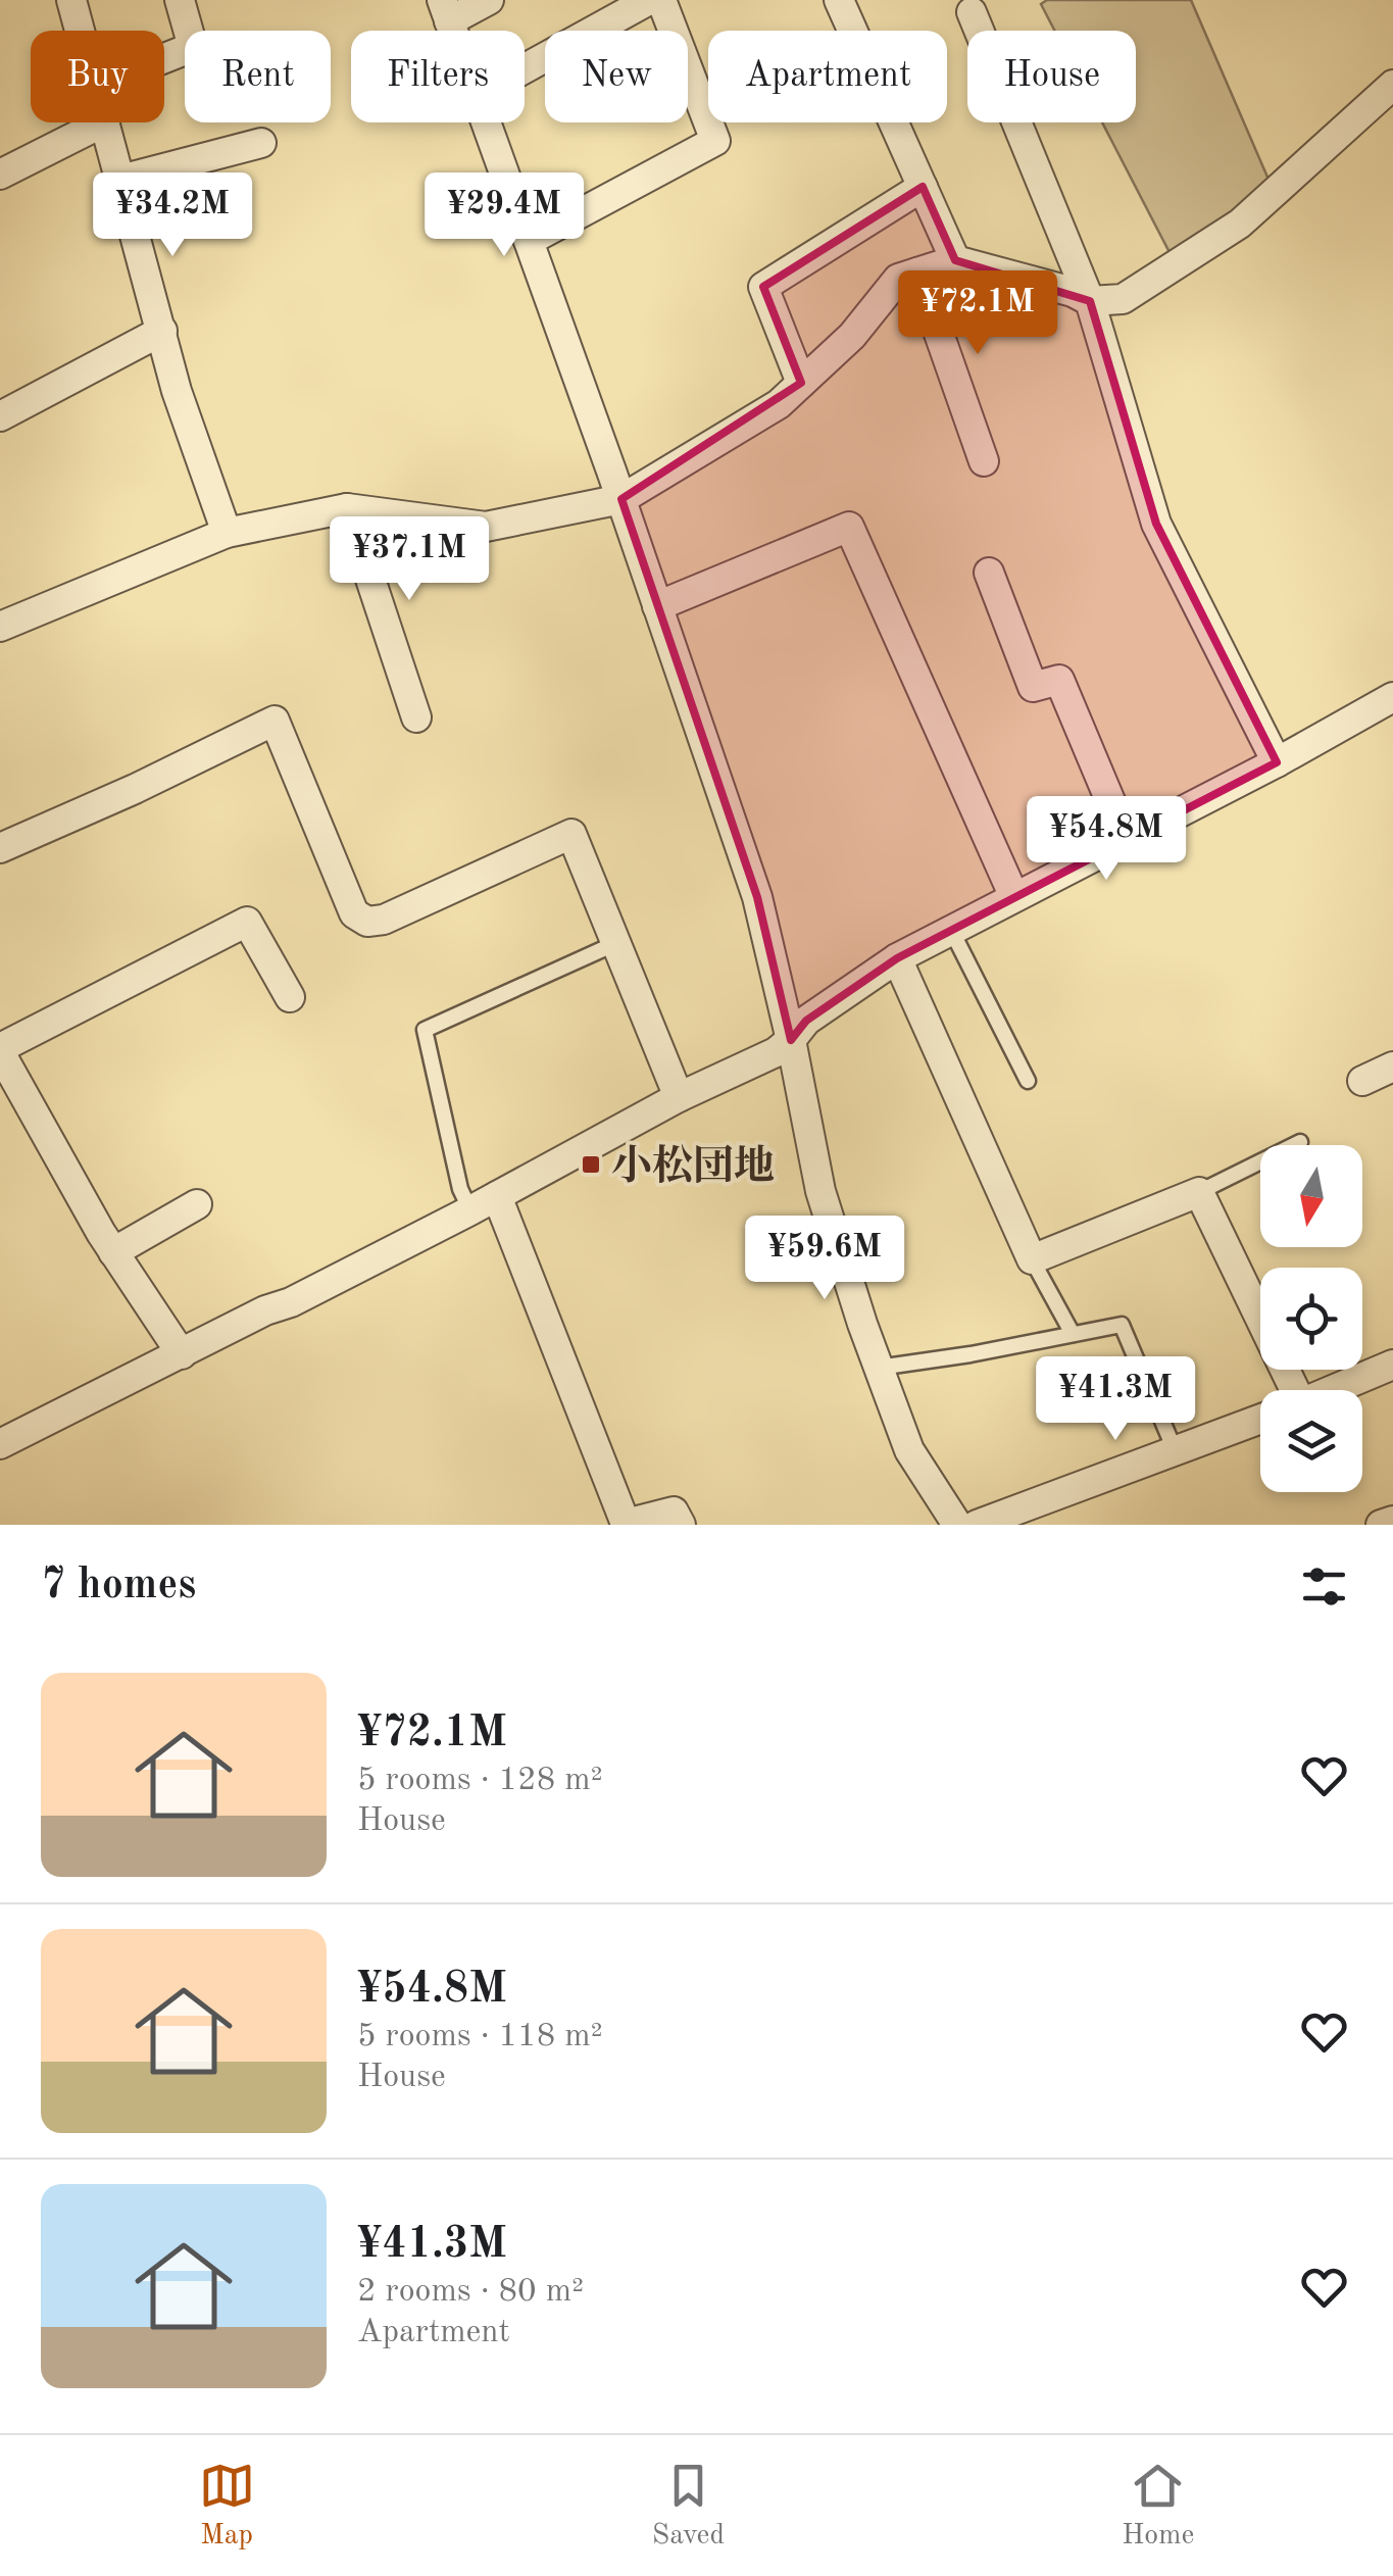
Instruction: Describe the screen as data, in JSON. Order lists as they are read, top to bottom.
{
  "places": {
    "transit": ["小松団地"]
  },
  "north": "bottom",
  "page": {
    "chip": [
      "Buy",
      "Rent",
      "Filters",
      "New",
      "Apartment",
      "House"
    ],
    "price": [
      "¥34.2M",
      "¥29.4M",
      "¥72.1M",
      "¥37.1M",
      "¥54.8M",
      "¥59.6M",
      "¥41.3M"
    ],
    "heading": "7 homes",
    "list": [
      {
        "name": "¥72.1M",
        "note": "5 rooms · 128 m² · House"
      },
      {
        "name": "¥54.8M",
        "note": "5 rooms · 118 m² · House"
      },
      {
        "name": "¥41.3M",
        "note": "2 rooms · 80 m² · Apartment"
      }
    ],
    "tabs": ["Map", "Saved", "Home"]
  }
}
